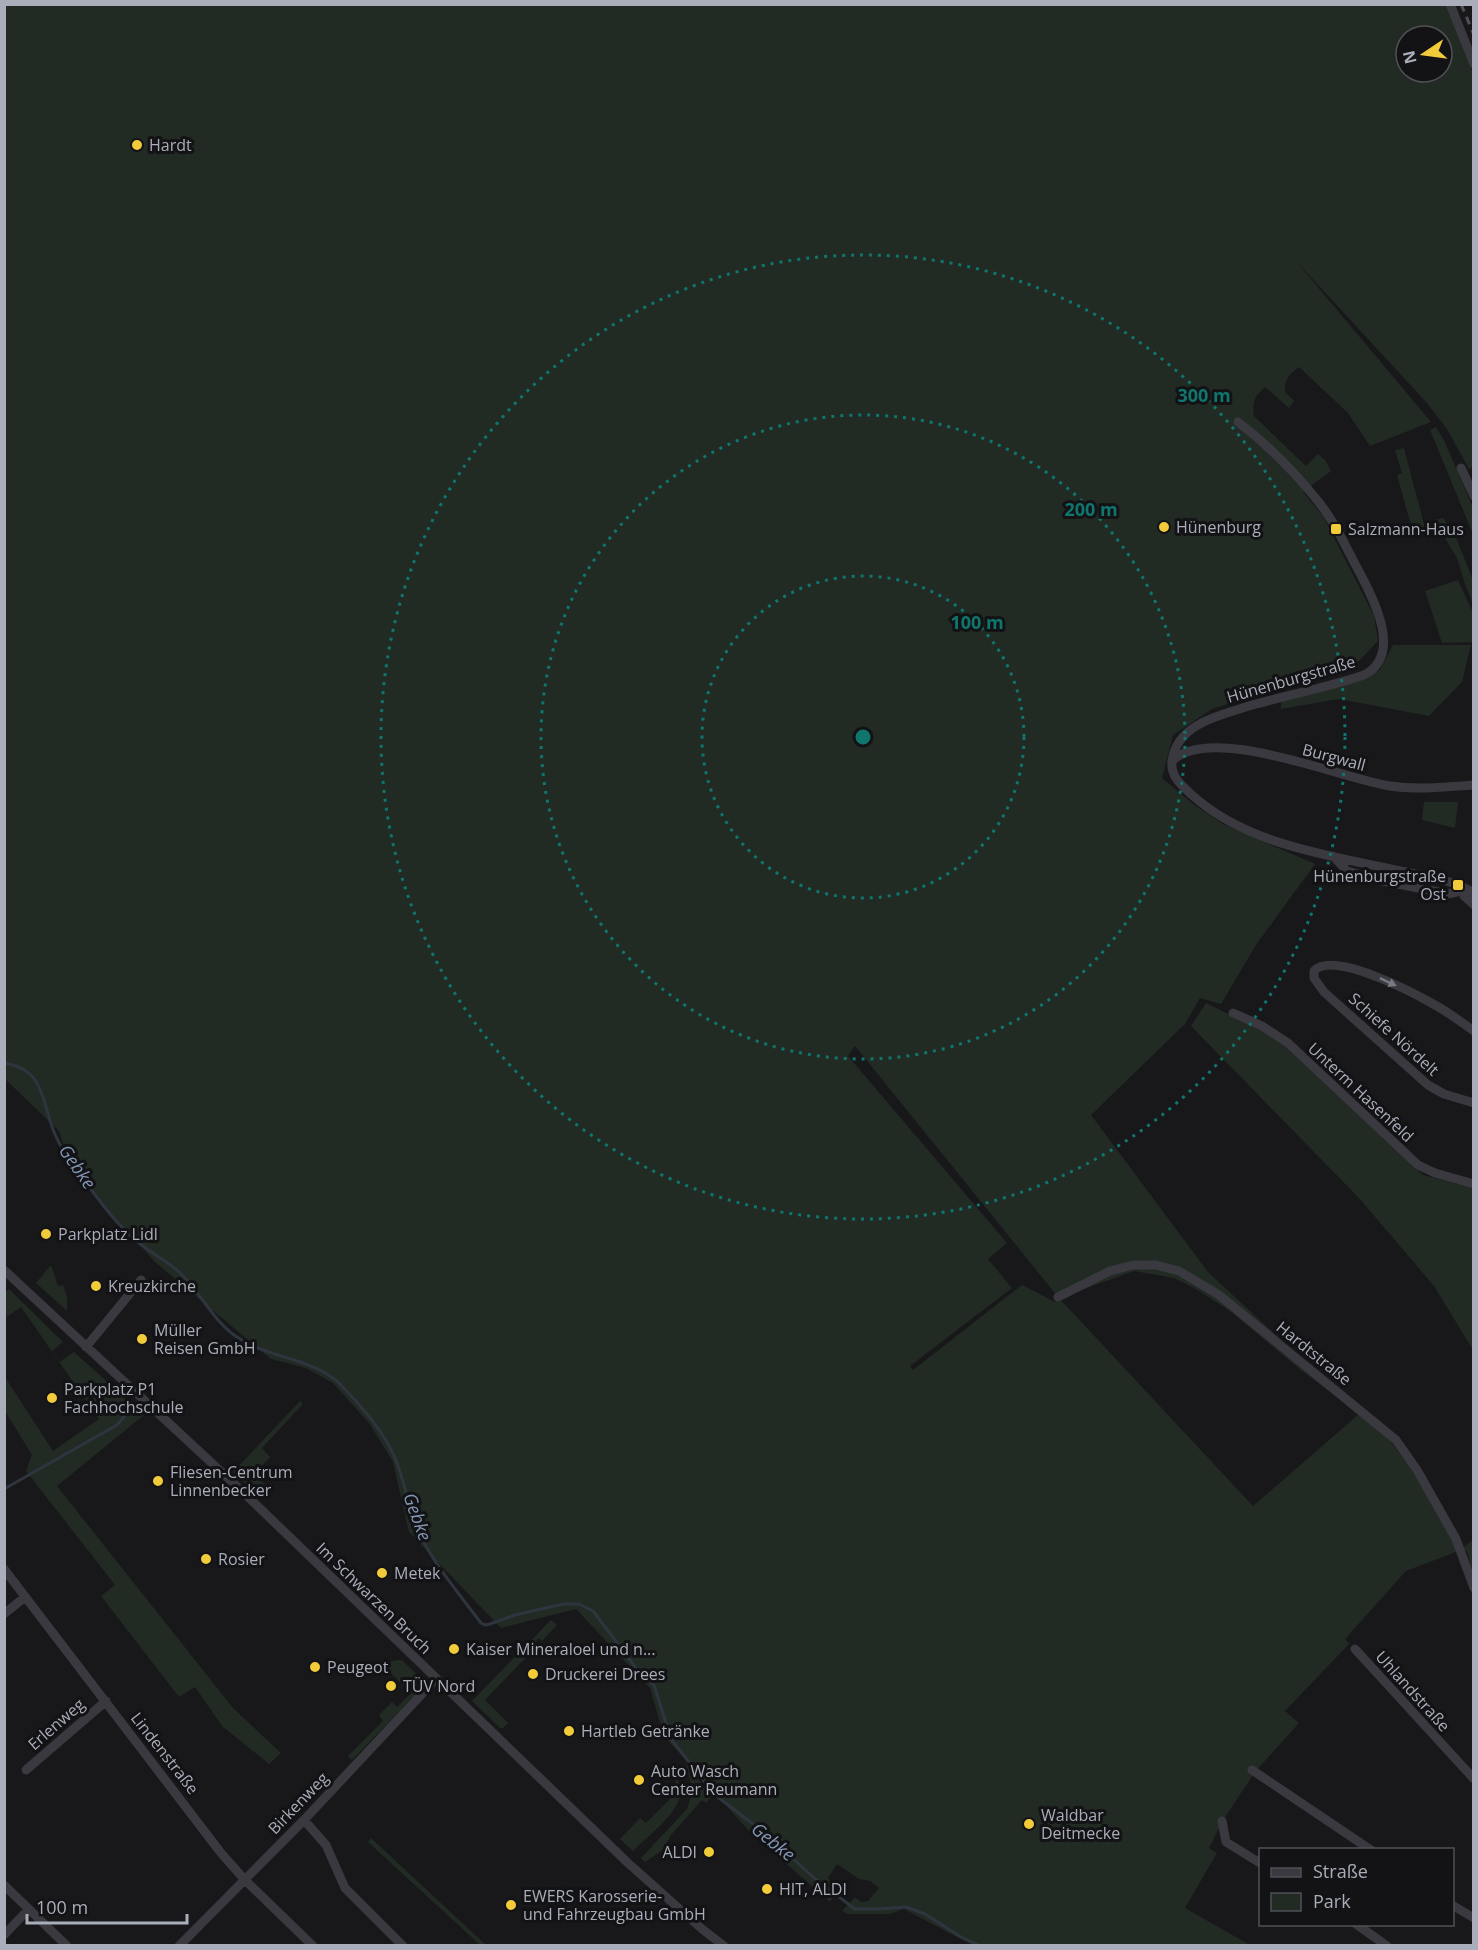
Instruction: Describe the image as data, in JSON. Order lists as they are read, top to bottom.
{
  "streets": {
    "street": [
      "Hünenburgstraße",
      "Burgwall",
      "Schiefe Nördelt",
      "Unterm Hasenfeld",
      "Hardtstraße",
      "Im Schwarzen Bruch",
      "Uhlandstraße",
      "Erlenweg",
      "Lindenstraße",
      "Birkenweg"
    ]
  },
  "crossings": [
    ["Im Schwarzen Bruch", "Birkenweg"],
    ["Erlenweg", "Lindenstraße"],
    ["Lindenstraße", "Birkenweg"]
  ],
  "water": ["Gebke"],
  "places": {
    "other": [
      "Hardt",
      "Hünenburg",
      "Parkplatz Lidl",
      "Kreuzkirche",
      "Müller Reisen GmbH",
      "Parkplatz P1 Fachhochschule",
      "Fliesen-Centrum Linnenbecker",
      "Rosier",
      "Metek",
      "Kaiser Mineraloel und n...",
      "Peugeot",
      "Druckerei Drees",
      "TÜV Nord",
      "Hartleb Getränke",
      "Auto Wasch Center Reumann",
      "Waldbar Deitmecke",
      "ALDI",
      "HIT, ALDI",
      "EWERS Karosserie- und Fahrzeugbau GmbH"
    ],
    "transit": ["Salzmann-Haus", "Hünenburgstraße Ost"]
  },
  "legend": ["Straße", "Park"],
  "scale_bar": "100 m",
  "north": "left",
  "rings": ["300 m", "200 m", "100 m"]
}
